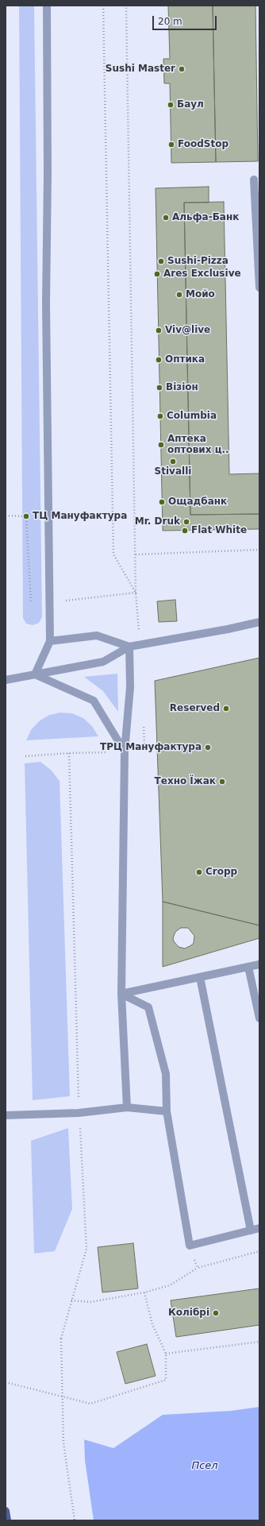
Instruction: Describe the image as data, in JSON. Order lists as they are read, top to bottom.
{
  "water": ["Псел"],
  "places": [
    "Sushi Master",
    "Баул",
    "FoodStop",
    "Альфа-Банк",
    "Sushi-Pizza",
    "Ares Exclusive",
    "Мойо",
    "Viv@live",
    "Оптика",
    "Візіон",
    "Columbia",
    "Аптека оптових ц..",
    "Stivalli",
    "Ощадбанк",
    "ТЦ Мануфактура",
    "Mr. Druk",
    "Flat White",
    "Reserved",
    "ТРЦ Мануфактура",
    "Техно Їжак",
    "Cropp",
    "Колібрі"
  ],
  "scale_bar": "20 m"
}
